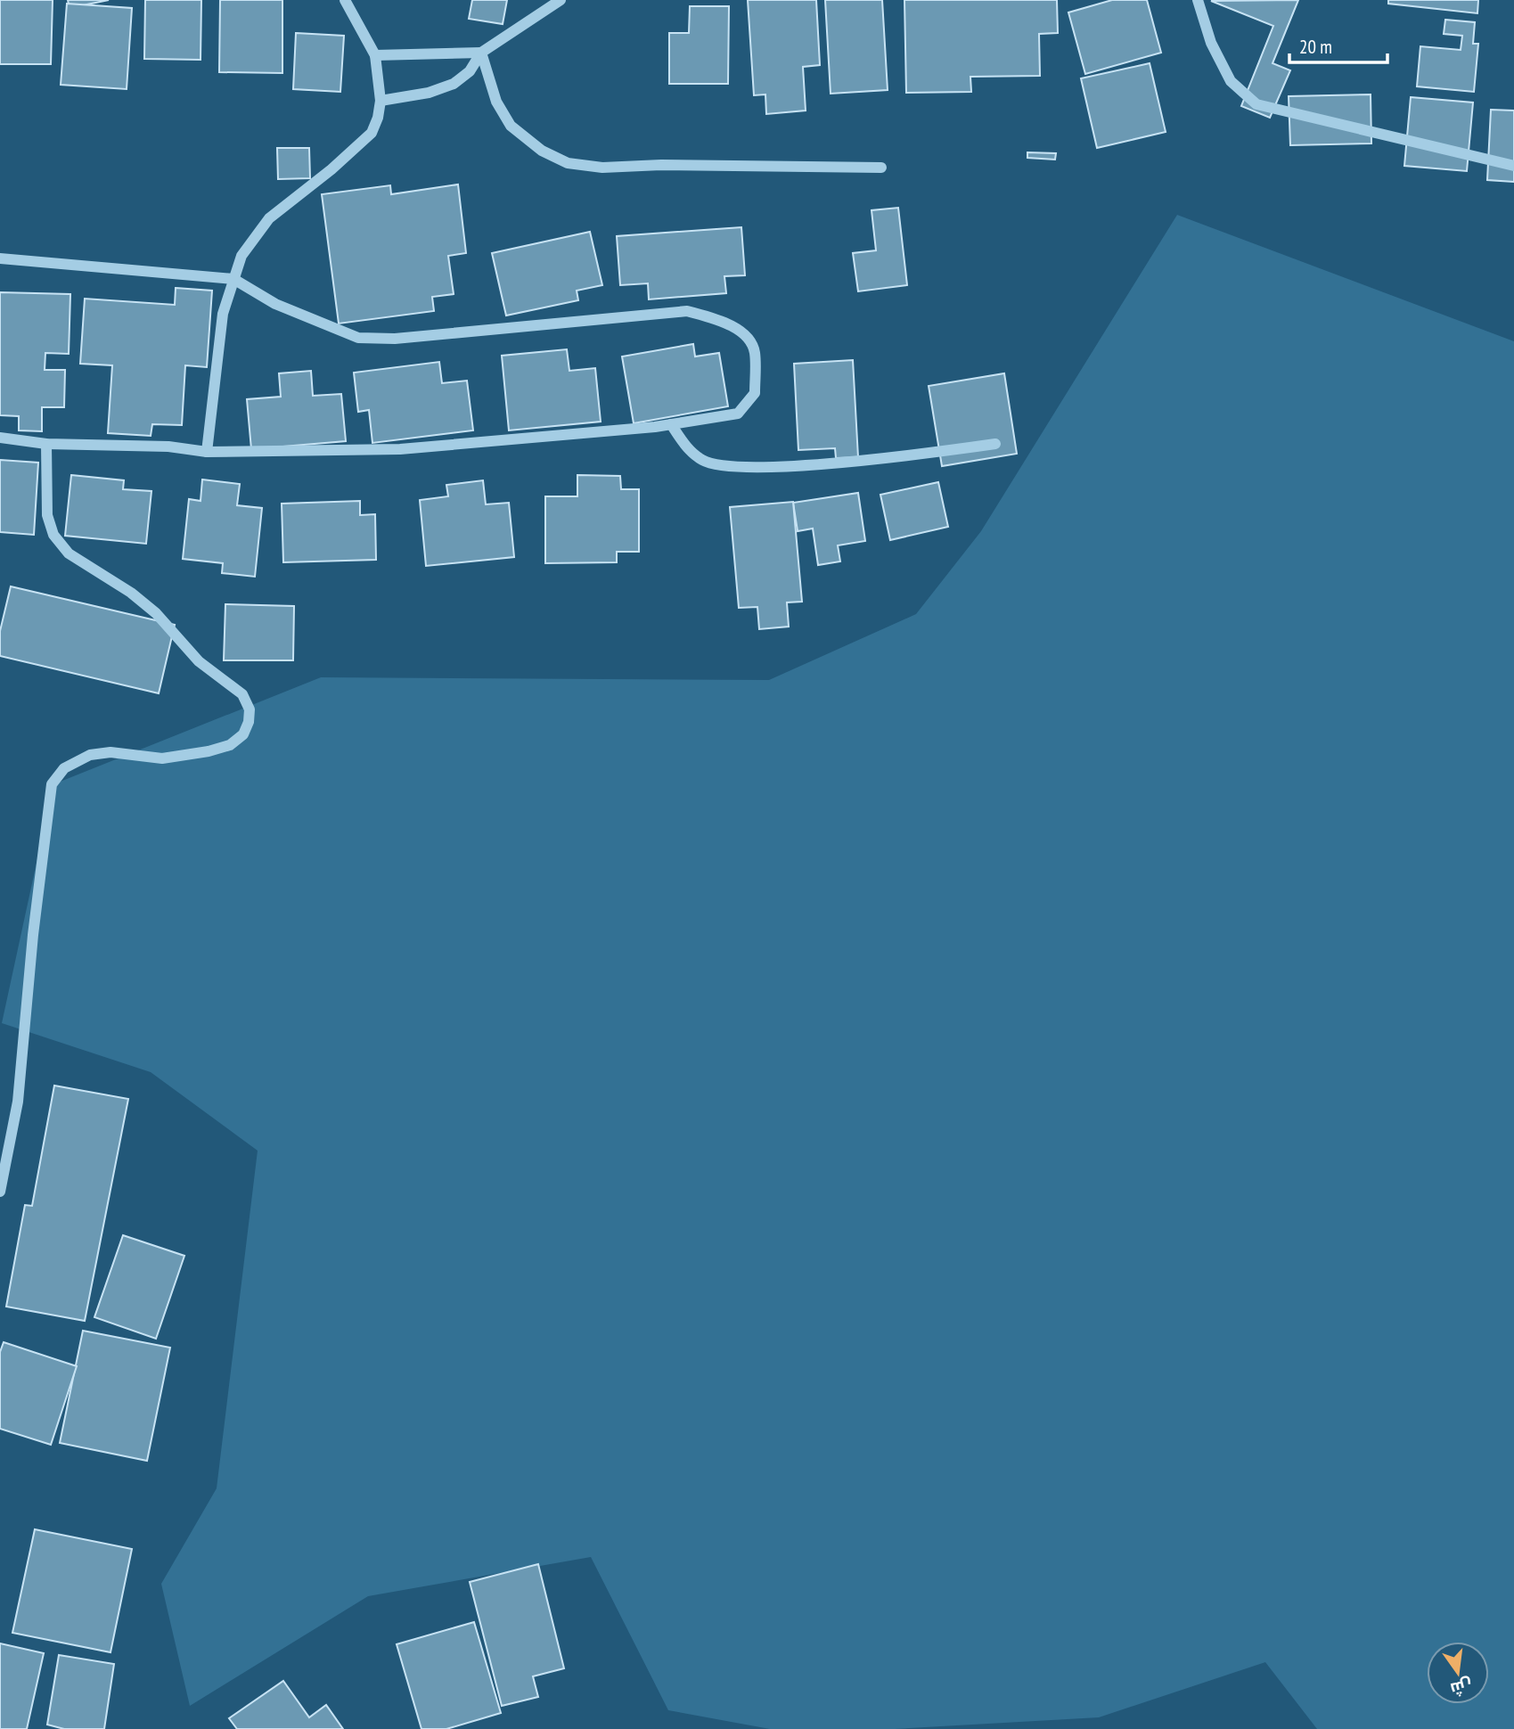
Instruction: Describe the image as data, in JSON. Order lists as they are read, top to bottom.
{
  "scale_bar": "20 m",
  "north": "bottom"
}
